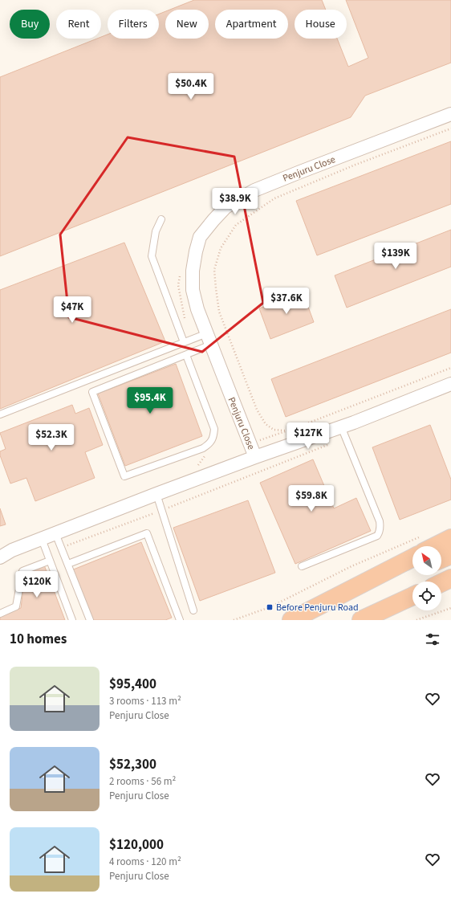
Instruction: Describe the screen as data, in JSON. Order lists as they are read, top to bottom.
{
  "streets": {
    "street": ["Penjuru Close"]
  },
  "places": {
    "transit": ["Before Penjuru Road"]
  },
  "north": "top left",
  "page": {
    "chip": [
      "Buy",
      "Rent",
      "Filters",
      "New",
      "Apartment",
      "House"
    ],
    "price": [
      "$50.4K",
      "$38.9K",
      "$139K",
      "$37.6K",
      "$47K",
      "$95.4K",
      "$127K",
      "$52.3K",
      "$59.8K",
      "$120K"
    ],
    "heading": "10 homes",
    "list": [
      {
        "name": "$95,400",
        "note": "3 rooms · 113 m² · Penjuru Close"
      },
      {
        "name": "$52,300",
        "note": "2 rooms · 56 m² · Penjuru Close"
      },
      {
        "name": "$120,000",
        "note": "4 rooms · 120 m² · Penjuru Close"
      }
    ]
  }
}
